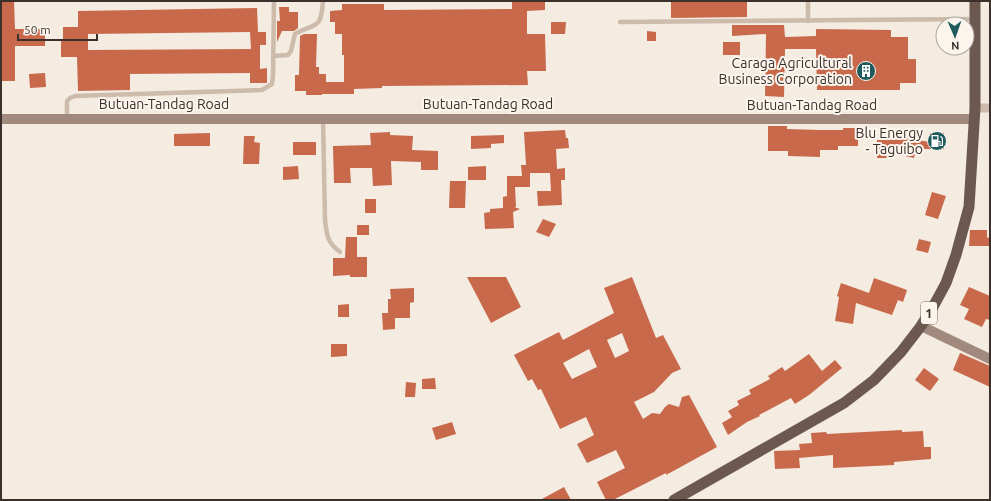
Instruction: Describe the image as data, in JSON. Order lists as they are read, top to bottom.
{
  "streets": {
    "highway": ["1"],
    "main road": ["Butuan-Tandag Road"]
  },
  "crossings": [
    ["Butuan-Tandag Road", "1"]
  ],
  "places": {
    "building": ["Caraga Agricultural Business Corporation"],
    "fuel station": ["Blu Energy - Taguibo"]
  },
  "scale_bar": "50 m",
  "north": "bottom"
}
